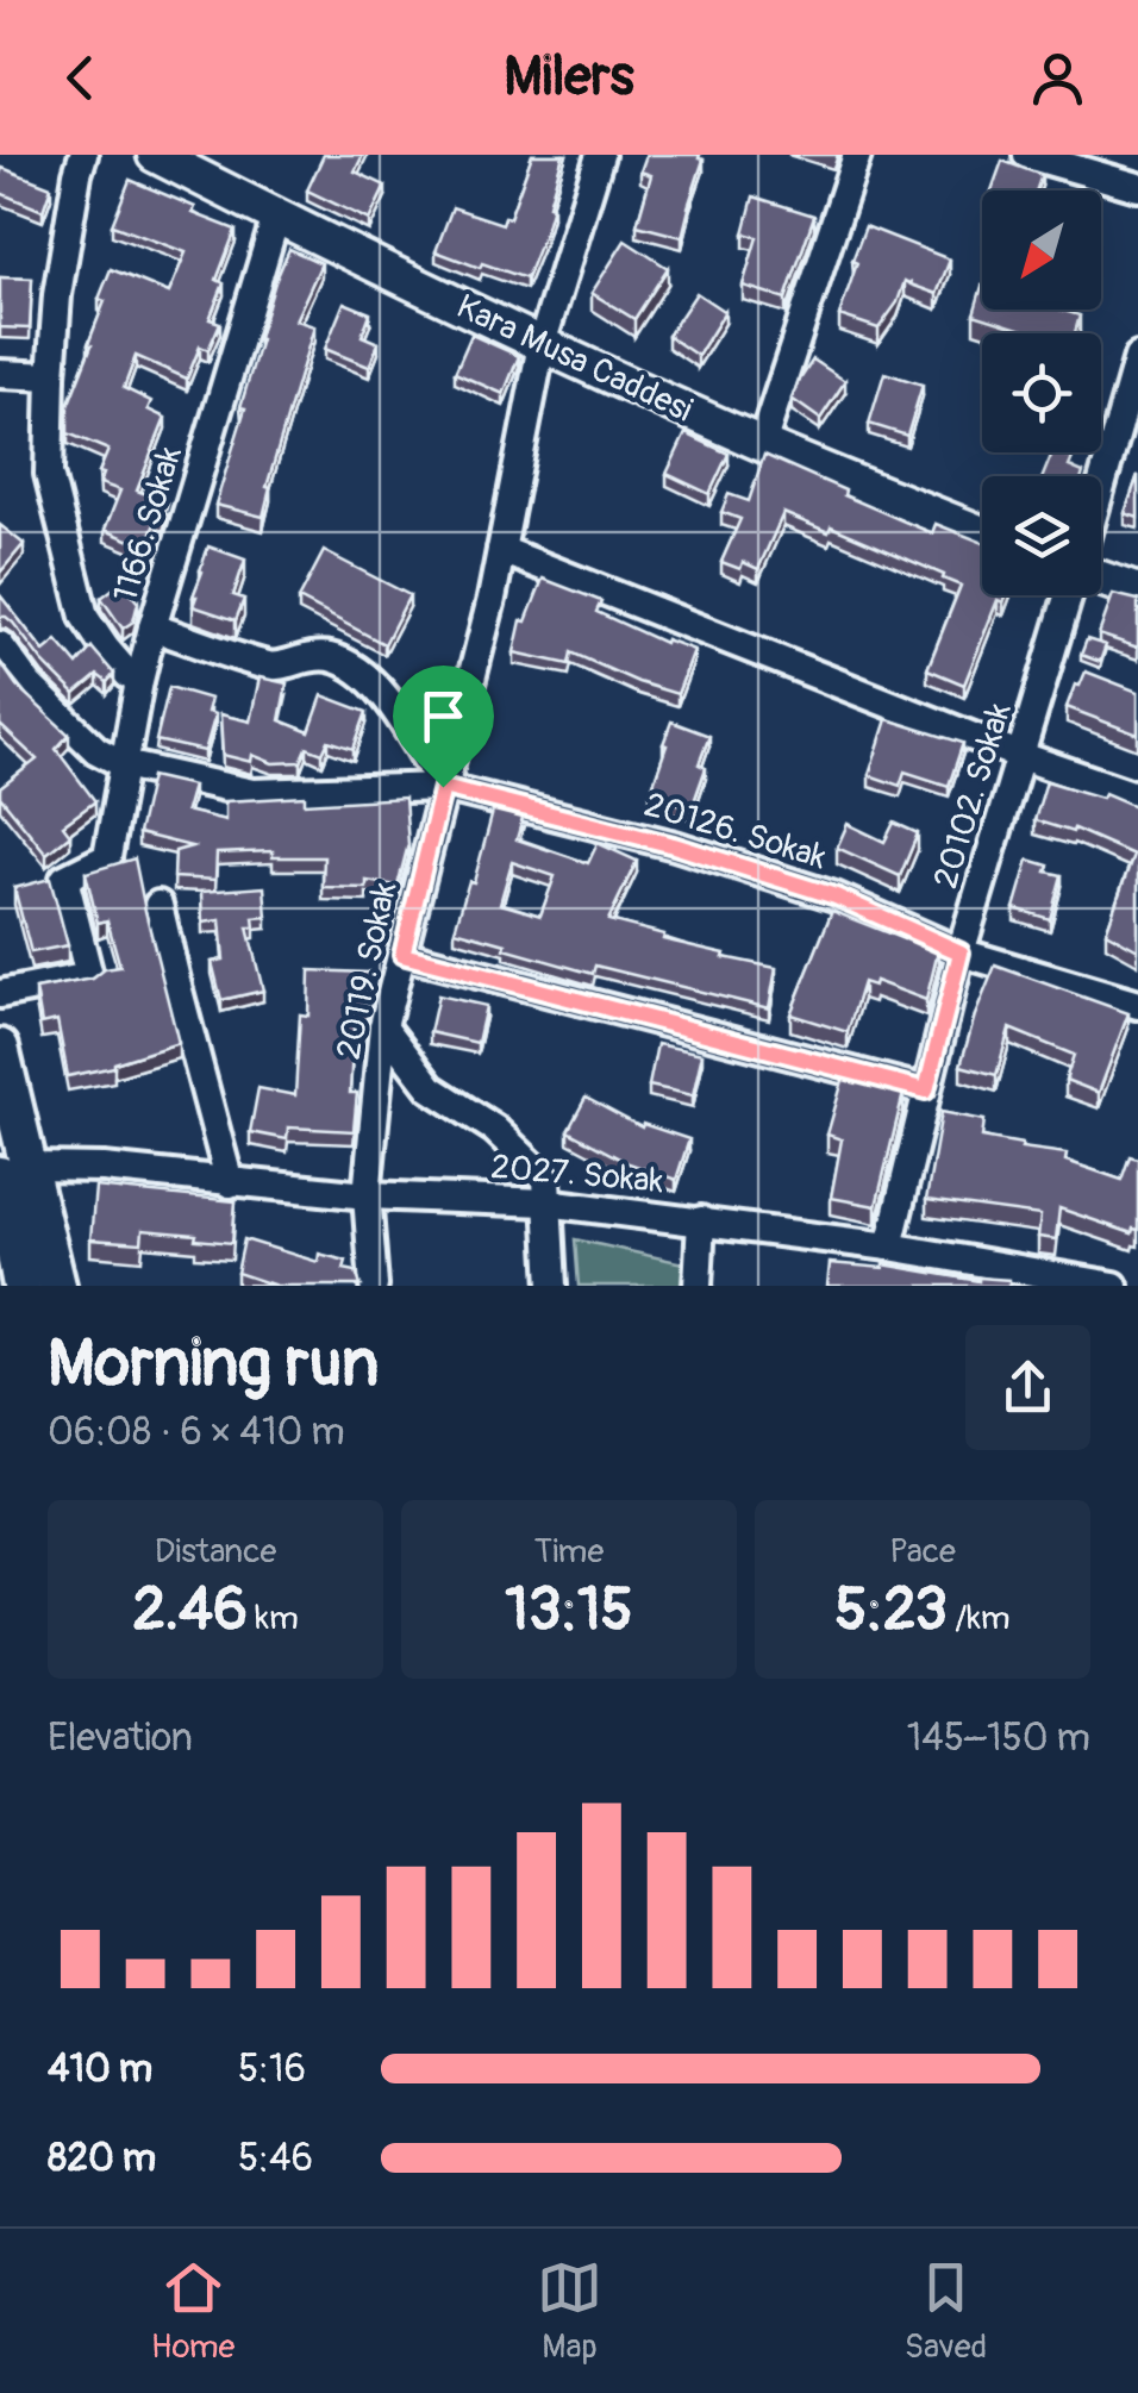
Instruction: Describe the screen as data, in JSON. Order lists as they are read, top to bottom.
{
  "streets": {
    "street": [
      "Kara Musa Caddesi",
      "1166. Sokak",
      "20102. Sokak",
      "20126. Sokak",
      "20119. Sokak",
      "2027. Sokak"
    ]
  },
  "crossings": [
    ["Kara Musa Caddesi", "1166. Sokak"],
    ["Kara Musa Caddesi", "20119. Sokak"],
    ["1166. Sokak", "20126. Sokak"],
    ["20102. Sokak", "20126. Sokak"],
    ["20102. Sokak", "2027. Sokak"],
    ["20126. Sokak", "20119. Sokak"],
    ["20119. Sokak", "2027. Sokak"]
  ],
  "north": "bottom left",
  "page": {
    "header": "Milers",
    "heading": ["Morning run", "06:08 · 6 × 410 m"],
    "stats": [
      ["Distance", "2.46 km"],
      ["Time", "13:15"],
      ["Pace", "5:23 /km"]
    ],
    "chart": ["Elevation", "145–150 m"],
    "list": [
      {
        "name": "410 m",
        "note": "5:16"
      },
      {
        "name": "820 m",
        "note": "5:46"
      }
    ],
    "tabs": ["Home", "Map", "Saved"]
  }
}
